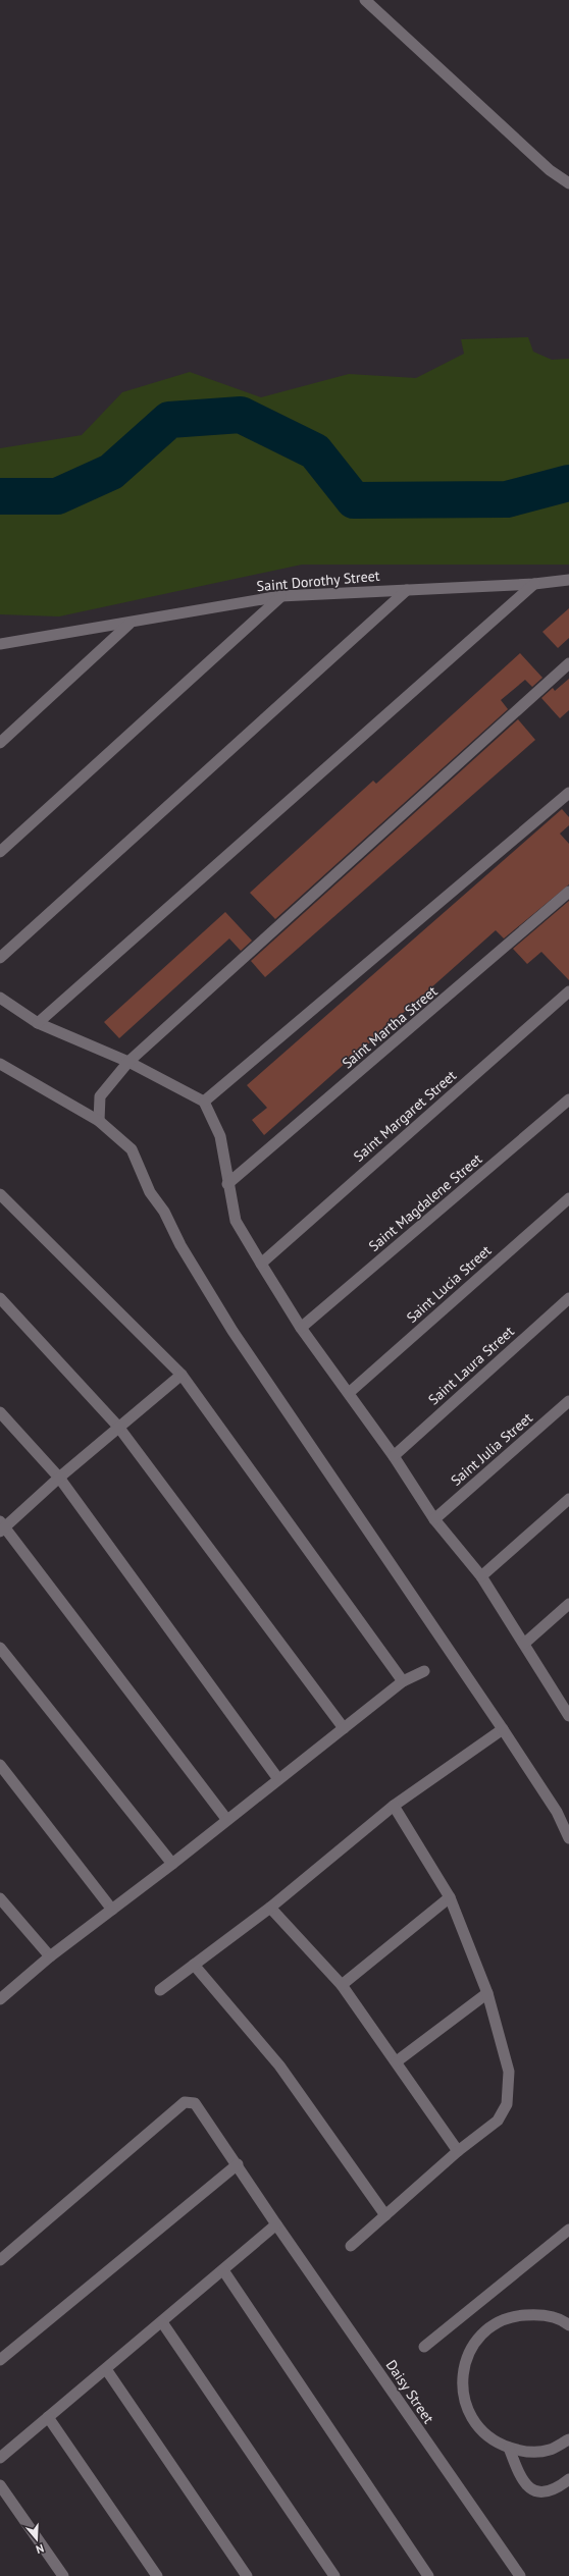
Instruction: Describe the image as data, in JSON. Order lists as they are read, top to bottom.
{
  "streets": {
    "street": [
      "Saint Dorothy Street",
      "Saint Martha Street",
      "Saint Margaret Street",
      "Saint Magdalene Street",
      "Saint Lucia Street",
      "Saint Laura Street",
      "Saint Julia Street",
      "Daisy Street"
    ]
  },
  "north": "bottom"
}
